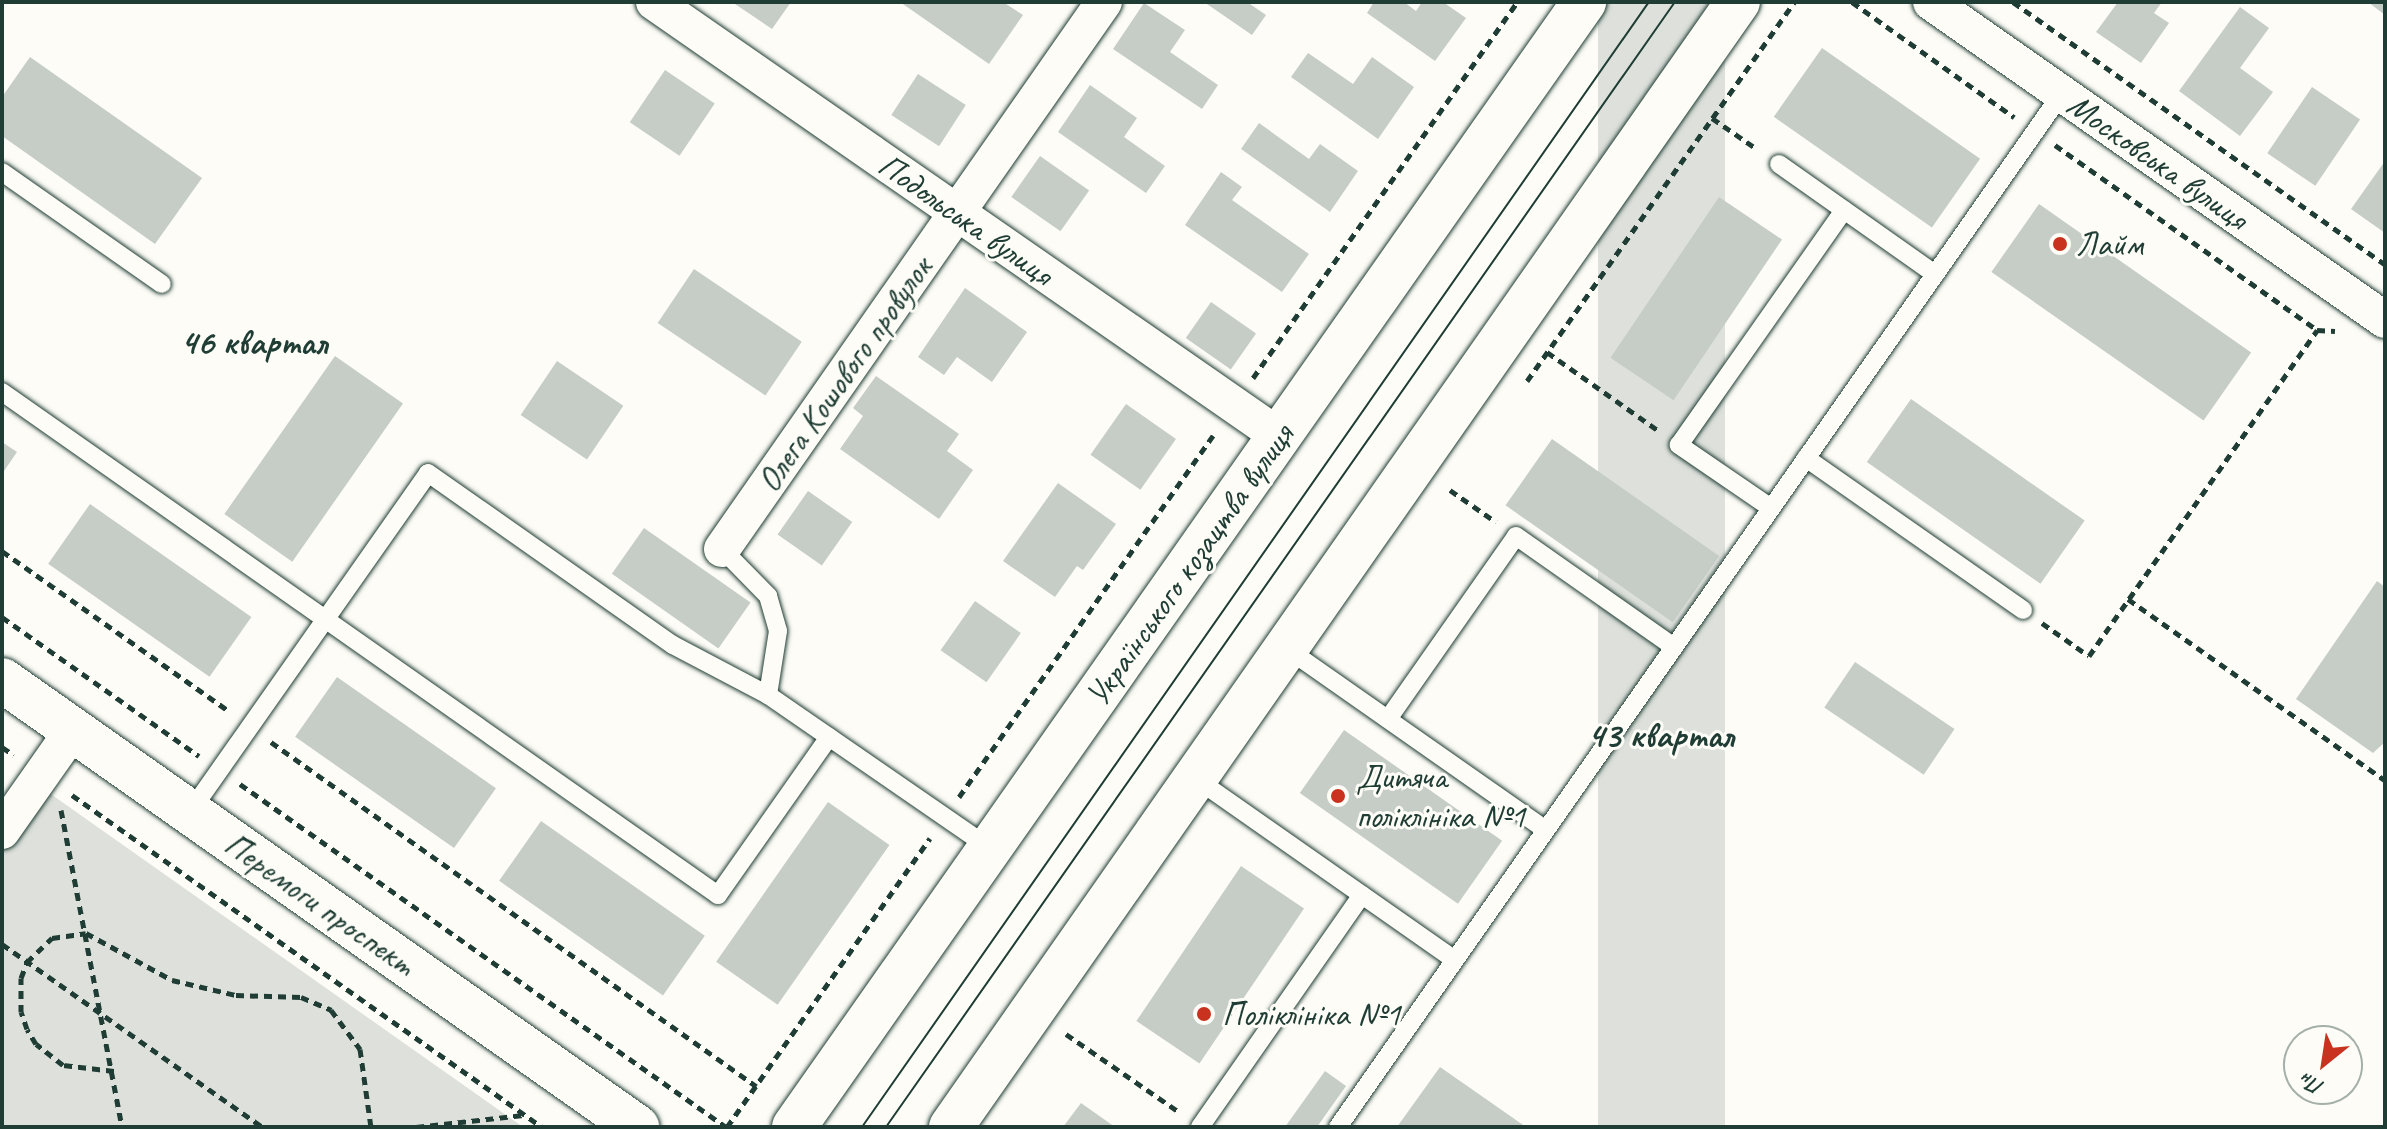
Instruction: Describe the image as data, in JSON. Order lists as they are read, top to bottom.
{
  "streets": {
    "street": [
      "Московська вулиця",
      "Подольська вулиця",
      "Олега Кошового провулок",
      "Українського козацтва вулиця",
      "Перемоги проспект"
    ]
  },
  "crossings": [
    ["Подольська вулиця", "Олега Кошового провулок"],
    ["Подольська вулиця", "Українського козацтва вулиця"]
  ],
  "districts": ["46 квартал", "43 квартал"],
  "places": ["Лайм", "Дитяча поліклініка №1", "Поліклініка №1"],
  "north": "bottom left"
}
